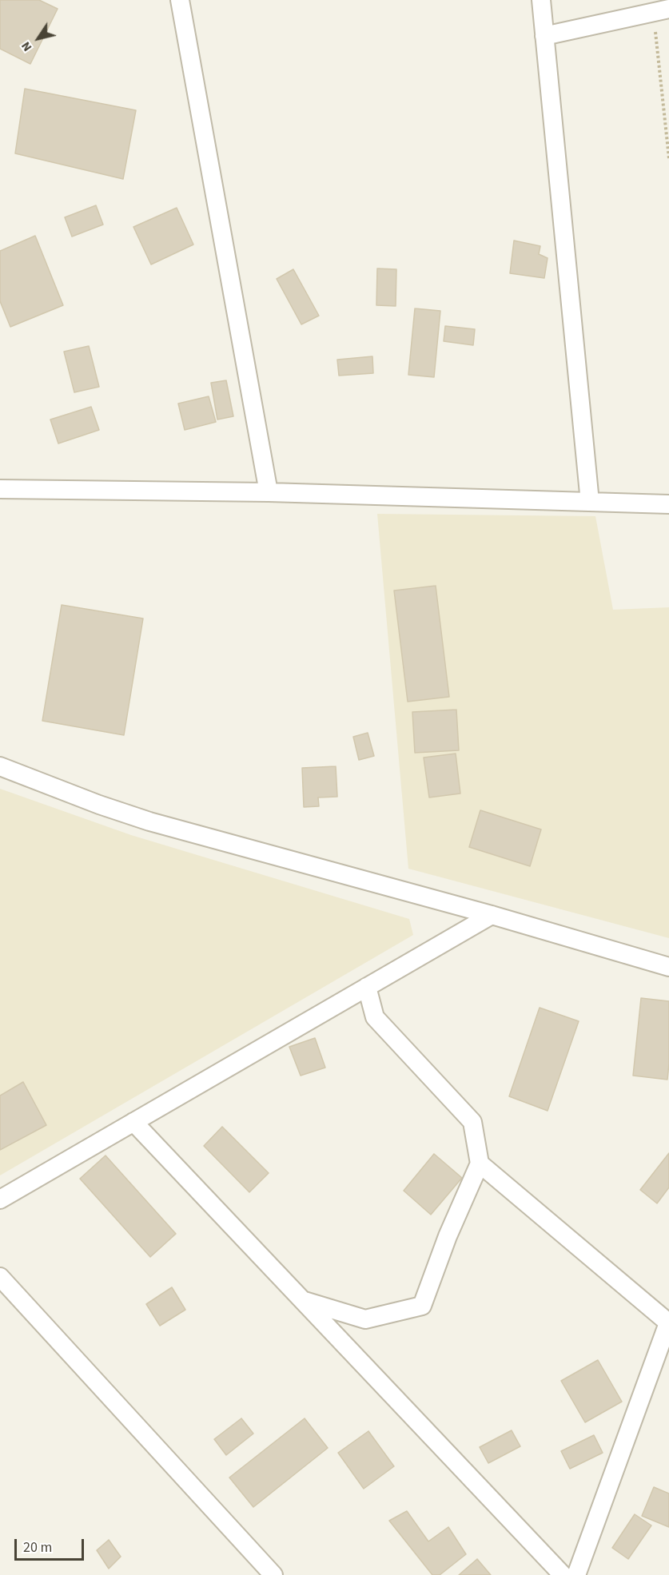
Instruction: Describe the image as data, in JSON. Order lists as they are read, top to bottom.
{
  "scale_bar": "20 m",
  "north": "bottom left"
}
